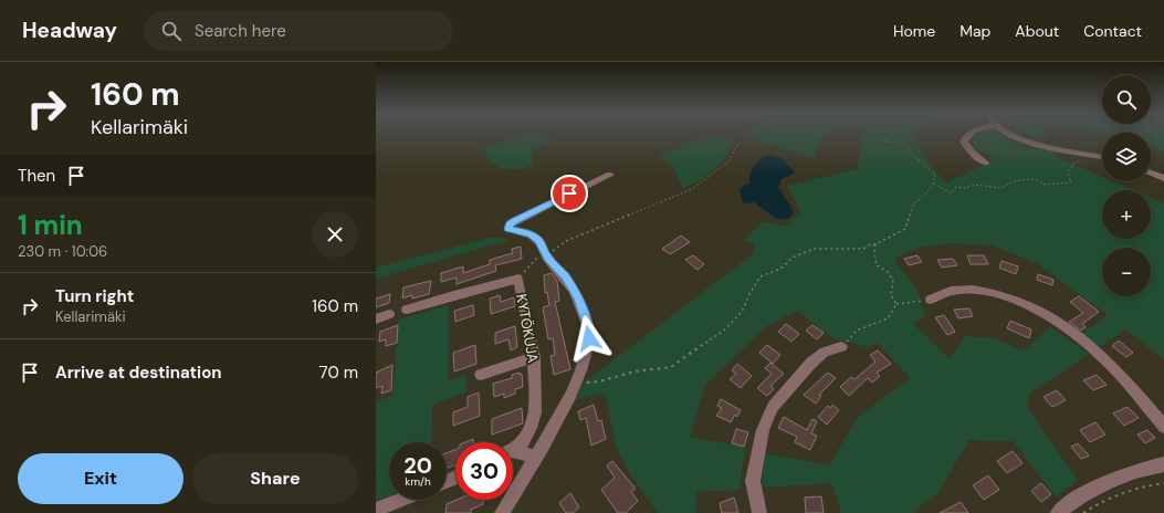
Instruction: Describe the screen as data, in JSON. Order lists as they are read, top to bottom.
{
  "streets": {
    "street": ["KYTÖKUJA"]
  },
  "page": {
    "header": "Headway",
    "search": "Search here",
    "nav": [
      "Home",
      "Map",
      "About",
      "Contact"
    ],
    "turn": ["160 m", "Kellarimäki"],
    "map_buttons": ["+", "−"],
    "then": "Then",
    "heading": ["1 min", "230 m · 10:06"],
    "list": [
      {
        "name": "Turn right",
        "note": "Kellarimäki",
        "value": "160 m"
      },
      {
        "name": "Arrive at destination",
        "value": "70 m"
      }
    ],
    "speed": "20 km/h",
    "limit": "30",
    "buttons": ["Exit", "Share"]
  }
}
